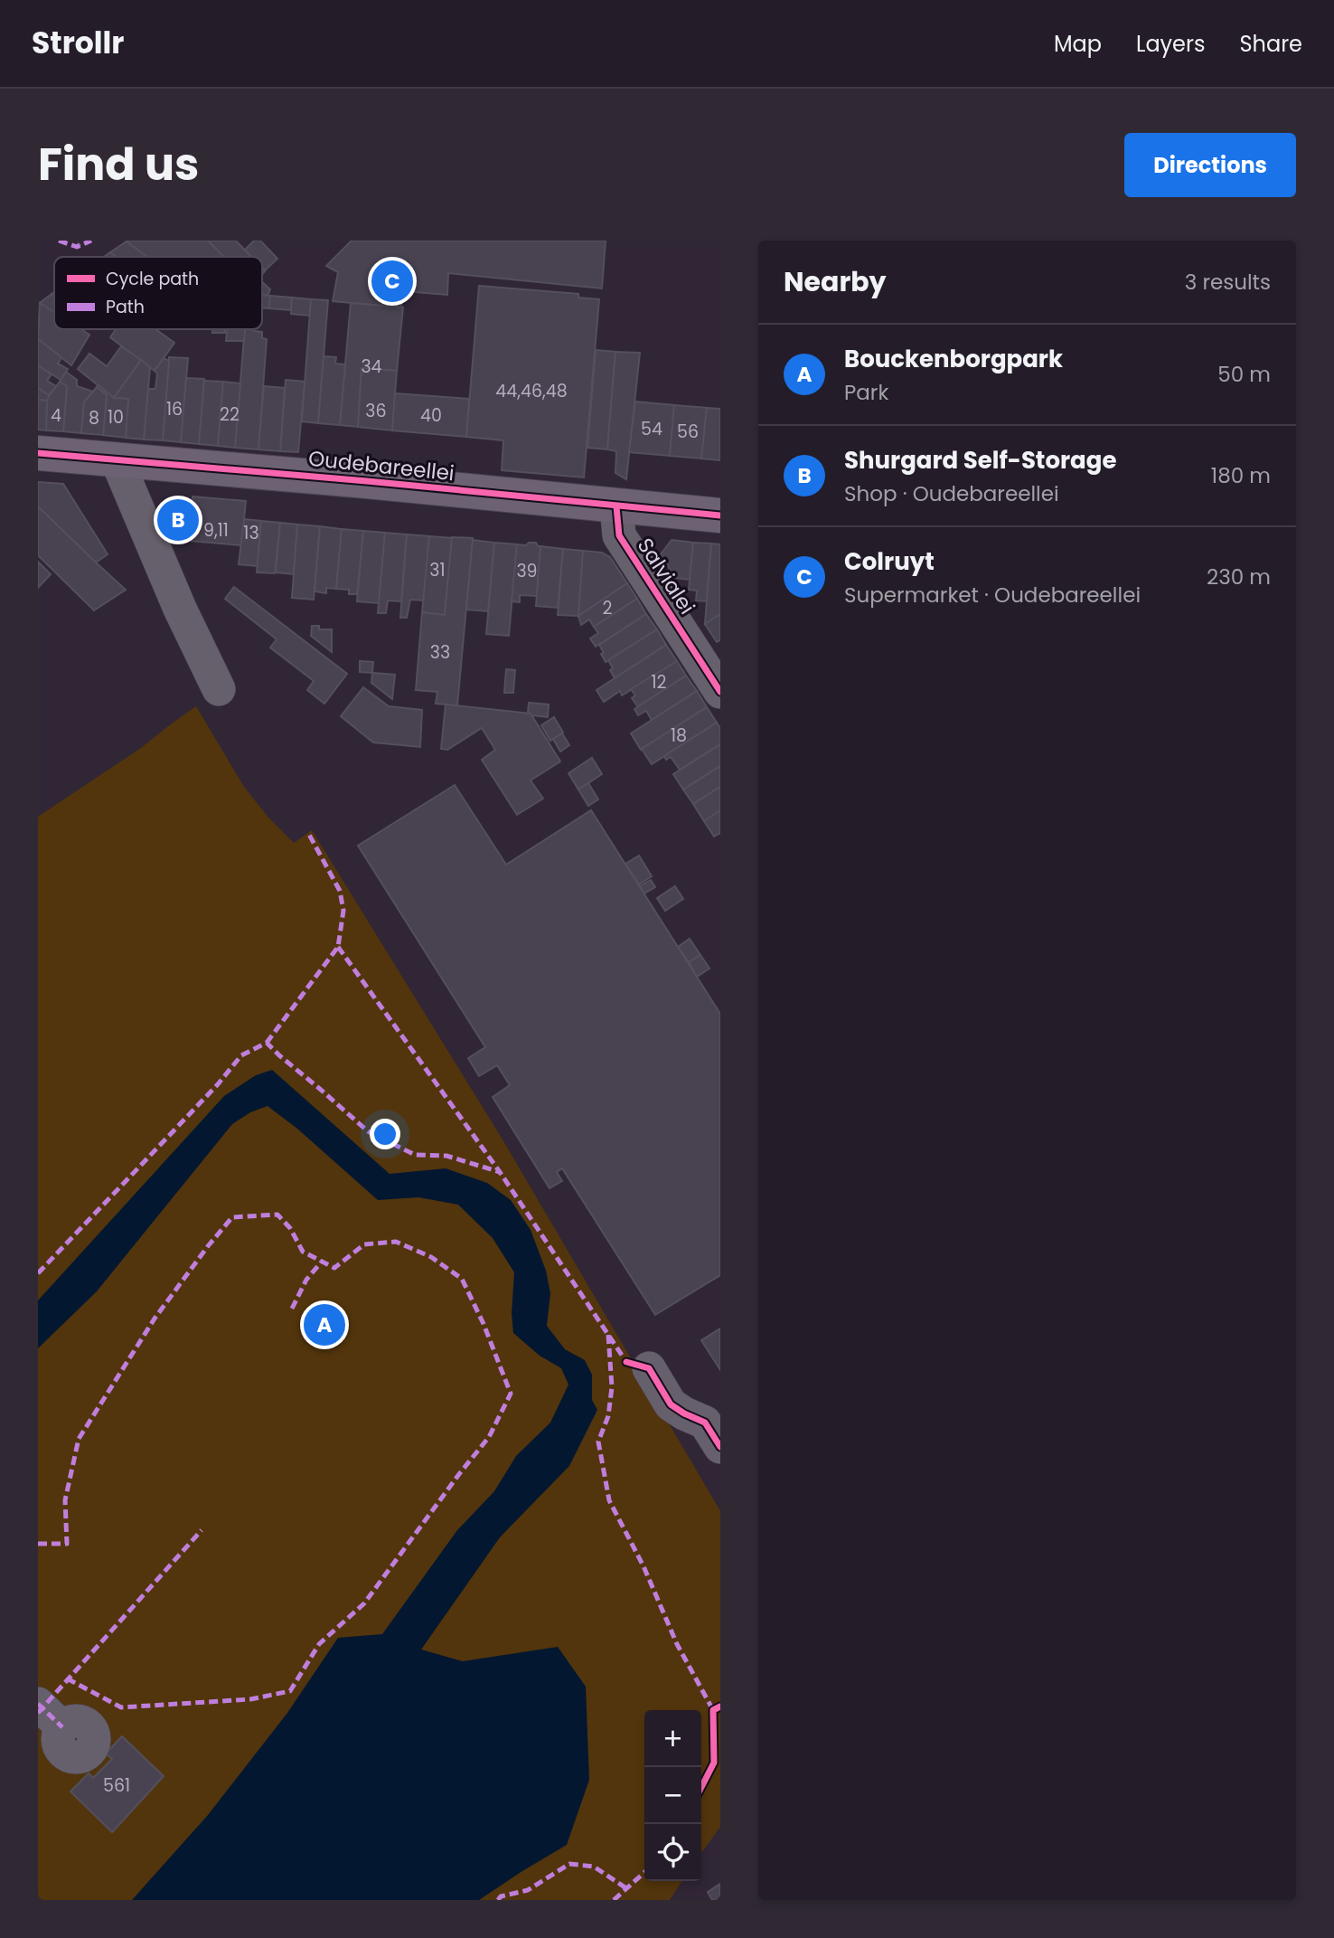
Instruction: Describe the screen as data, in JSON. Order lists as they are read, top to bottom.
{
  "streets": {
    "main road": ["Oudebareellei"],
    "street": ["Salvialei"]
  },
  "crossings": [
    ["Oudebareellei", "Salvialei"]
  ],
  "house_numbers": [
    "34",
    "44,46,48",
    "16",
    "36",
    "22",
    "4",
    "40",
    "10",
    "8",
    "54",
    "56",
    "9,11",
    "13",
    "31",
    "39",
    "2",
    "33",
    "12",
    "18",
    "561"
  ],
  "legend": ["Cycle path", "Path"],
  "page": {
    "header": "Strollr",
    "nav": ["Map", "Layers", "Share"],
    "title": "Find us",
    "buttons": "Directions",
    "heading": ["Nearby", "3 results"],
    "pins": ["C", "B", "A"],
    "list": [
      {
        "mark": "A",
        "name": "Bouckenborgpark",
        "note": "Park",
        "value": "50 m"
      },
      {
        "mark": "B",
        "name": "Shurgard Self-Storage",
        "note": "Shop · Oudebareellei",
        "value": "180 m"
      },
      {
        "mark": "C",
        "name": "Colruyt",
        "note": "Supermarket · Oudebareellei",
        "value": "230 m"
      }
    ],
    "map_buttons": ["+", "−"]
  }
}
